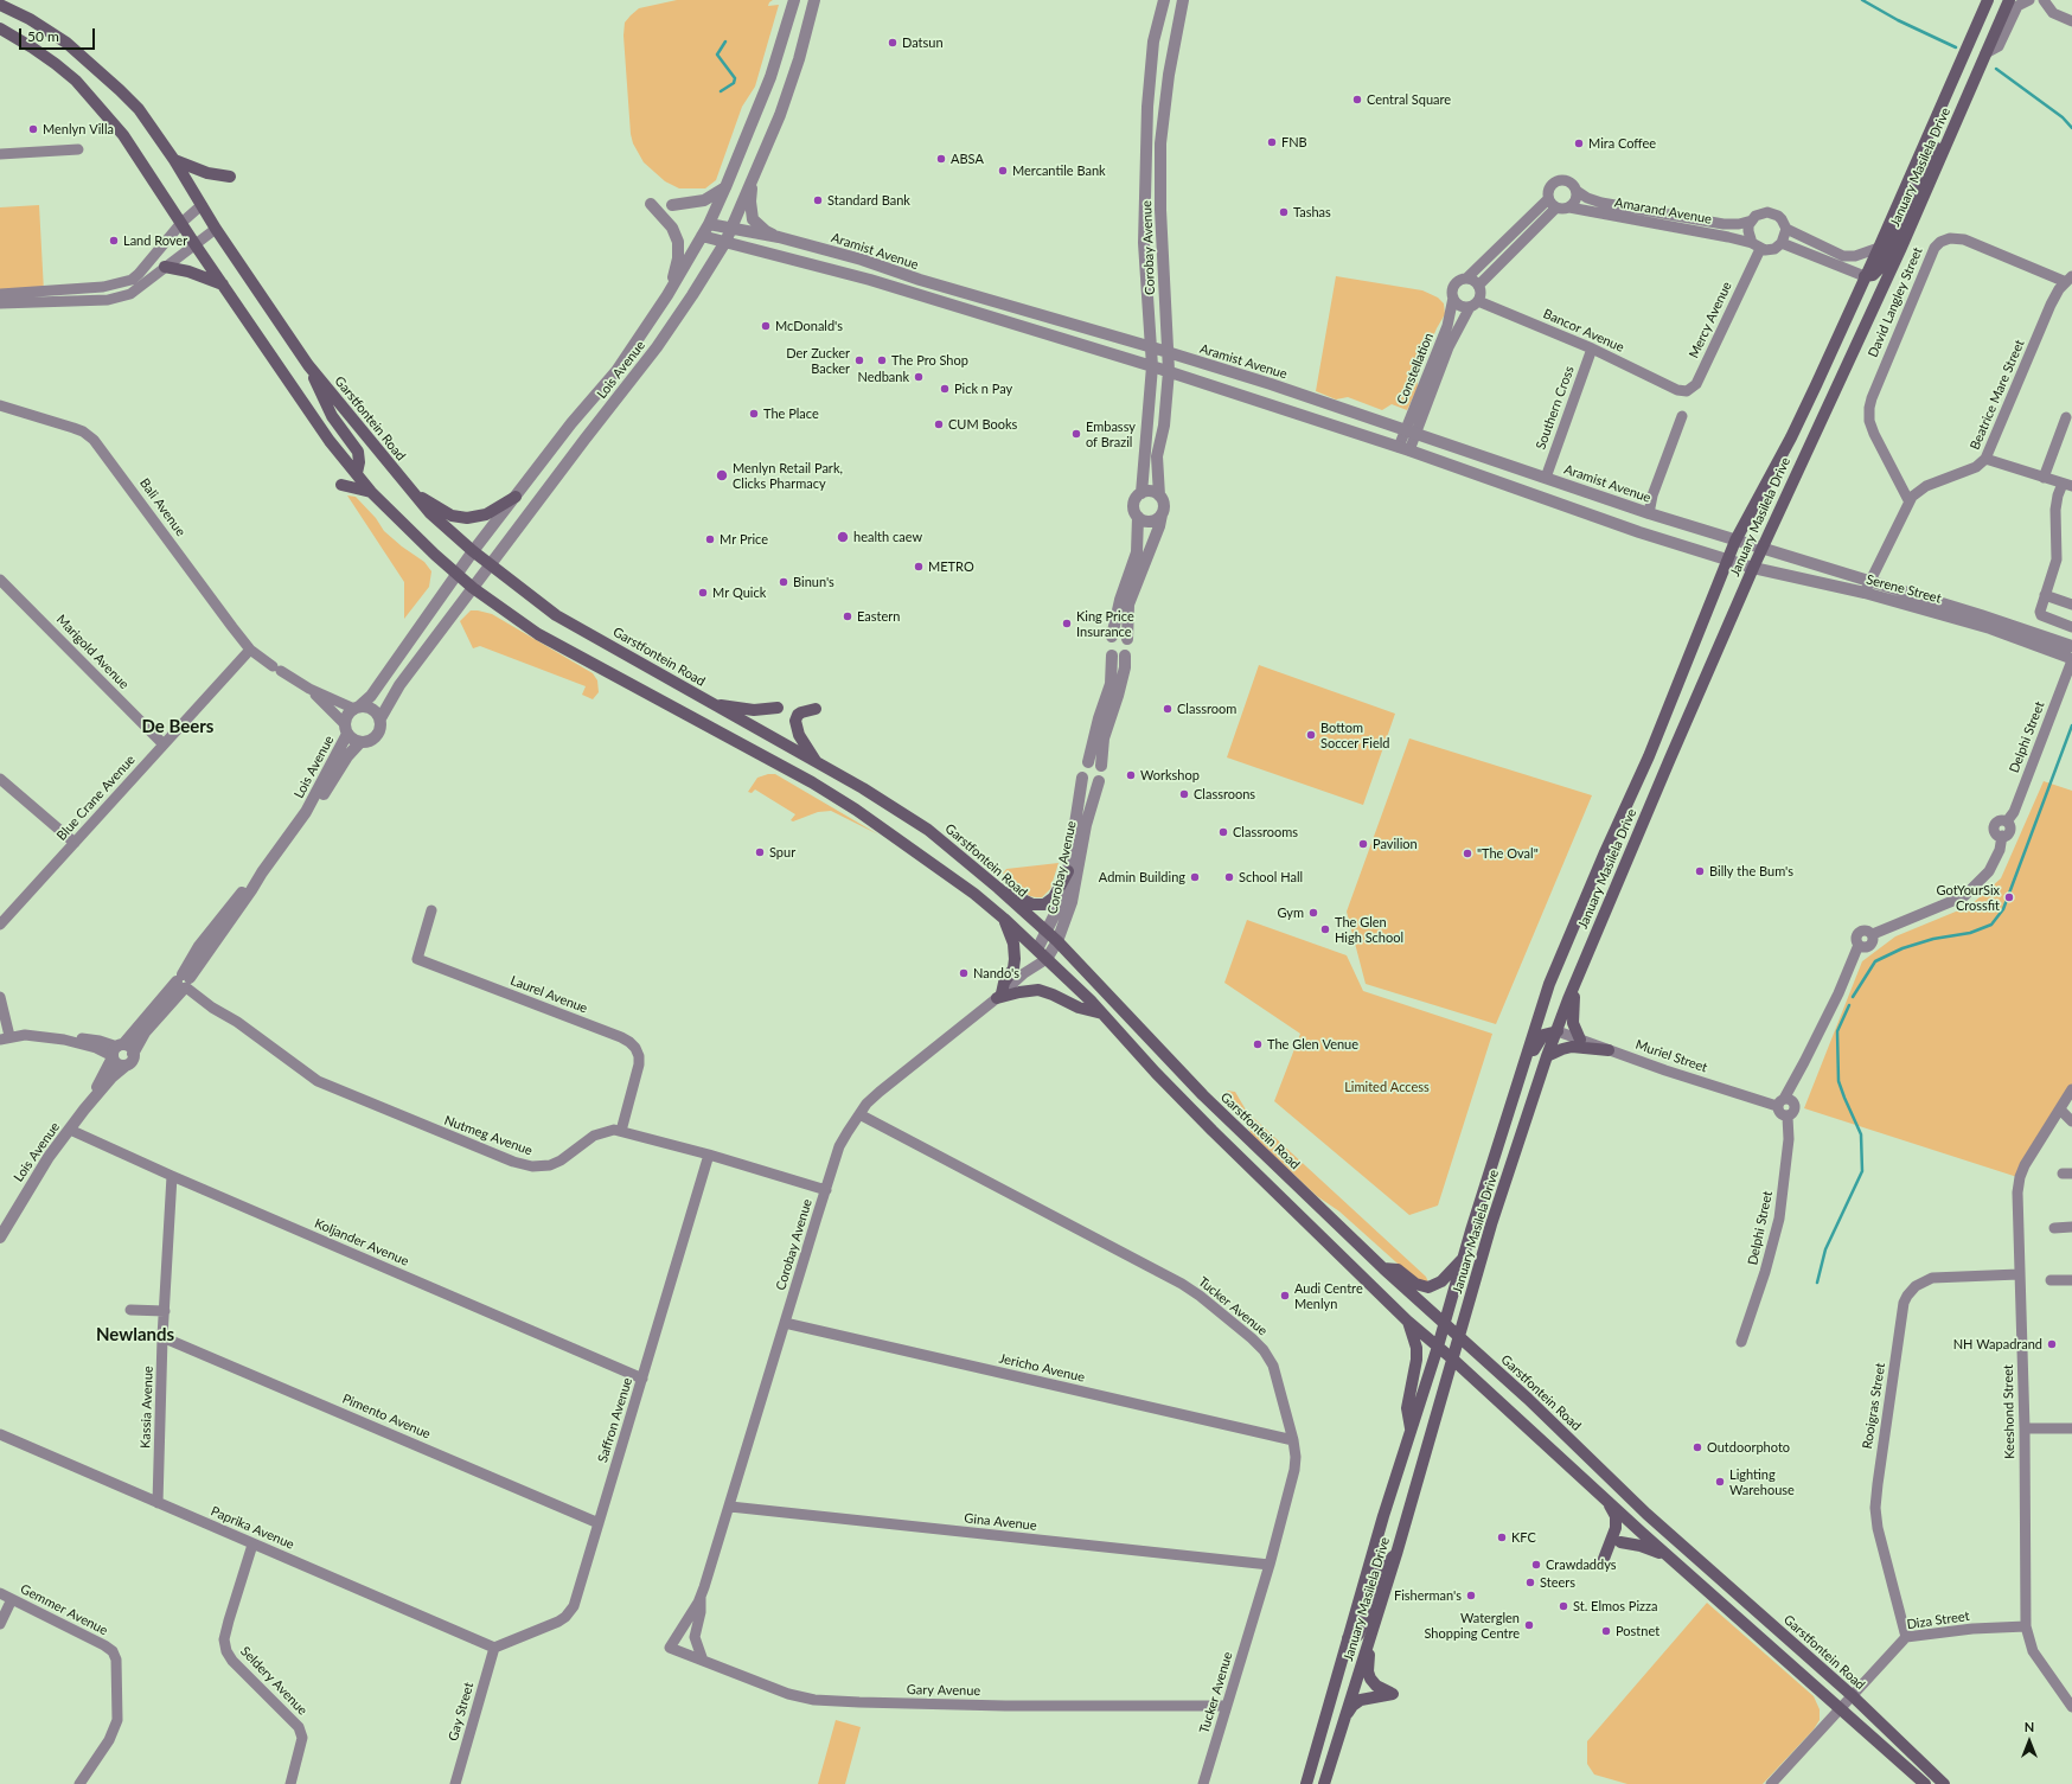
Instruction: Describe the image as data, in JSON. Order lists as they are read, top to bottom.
{
  "streets": {
    "main road": ["January Masilela Drive", "Garstfontein Road"],
    "street": [
      "Amarand Avenue",
      "Corobay Avenue",
      "Aramist Avenue",
      "David Langley Street",
      "Mercy Avenue",
      "Bancor Avenue",
      "Constellation",
      "Lois Avenue",
      "Beatrice Mare Street",
      "Southern Cross",
      "Bali Avenue",
      "Serene Street",
      "Marigold Avenue",
      "Delphi Street",
      "Blue Crane Avenue",
      "Laurel Avenue",
      "Muriel Street",
      "Nutmeg Avenue",
      "Koljander Avenue",
      "Tucker Avenue",
      "Jericho Avenue",
      "Rooigras Street",
      "Kassia Avenue",
      "Keeshond Street",
      "Pimento Avenue",
      "Saffron Avenue",
      "Gina Avenue",
      "Paprika Avenue",
      "Gemmer Avenue",
      "Diza Street",
      "Seldery Avenue",
      "Gary Avenue",
      "Gay Street"
    ]
  },
  "crossings": [
    ["January Masilela Drive", "Aramist Avenue"],
    ["January Masilela Drive", "Garstfontein Road"],
    ["January Masilela Drive", "Serene Street"],
    ["January Masilela Drive", "Muriel Street"],
    ["Amarand Avenue", "Mercy Avenue"],
    ["Corobay Avenue", "Aramist Avenue"],
    ["Corobay Avenue", "Garstfontein Road"],
    ["Corobay Avenue", "Nutmeg Avenue"],
    ["Corobay Avenue", "Tucker Avenue"],
    ["Corobay Avenue", "Jericho Avenue"],
    ["Corobay Avenue", "Gina Avenue"],
    ["Corobay Avenue", "Gary Avenue"],
    ["Aramist Avenue", "Constellation"],
    ["Aramist Avenue", "Lois Avenue"],
    ["Aramist Avenue", "Southern Cross"],
    ["Aramist Avenue", "Serene Street"],
    ["David Langley Street", "Beatrice Mare Street"],
    ["Mercy Avenue", "Bancor Avenue"],
    ["Bancor Avenue", "Constellation"],
    ["Bancor Avenue", "Southern Cross"],
    ["Lois Avenue", "Garstfontein Road"],
    ["Lois Avenue", "Bali Avenue"],
    ["Lois Avenue", "Nutmeg Avenue"],
    ["Lois Avenue", "Koljander Avenue"],
    ["Beatrice Mare Street", "Serene Street"],
    ["Garstfontein Road", "Diza Street"],
    ["Bali Avenue", "Blue Crane Avenue"],
    ["Serene Street", "Delphi Street"],
    ["Marigold Avenue", "Blue Crane Avenue"],
    ["Delphi Street", "Muriel Street"],
    ["Laurel Avenue", "Nutmeg Avenue"],
    ["Nutmeg Avenue", "Saffron Avenue"],
    ["Koljander Avenue", "Kassia Avenue"],
    ["Koljander Avenue", "Saffron Avenue"],
    ["Tucker Avenue", "Jericho Avenue"],
    ["Tucker Avenue", "Gina Avenue"],
    ["Tucker Avenue", "Gary Avenue"],
    ["Rooigras Street", "Keeshond Street"],
    ["Rooigras Street", "Diza Street"],
    ["Kassia Avenue", "Pimento Avenue"],
    ["Kassia Avenue", "Paprika Avenue"],
    ["Keeshond Street", "Diza Street"],
    ["Pimento Avenue", "Saffron Avenue"],
    ["Saffron Avenue", "Paprika Avenue"],
    ["Saffron Avenue", "Gay Street"],
    ["Paprika Avenue", "Seldery Avenue"],
    ["Paprika Avenue", "Gay Street"]
  ],
  "districts": ["De Beers", "Newlands"],
  "parks": ["Limited Access"],
  "places": [
    "Datsun",
    "Central Square",
    "Menlyn Villa",
    "FNB",
    "Mira Coffee",
    "ABSA",
    "Mercantile Bank",
    "Standard Bank",
    "Tashas",
    "Land Rover",
    "McDonald's",
    "Der Zucker Backer",
    "The Pro Shop",
    "Nedbank",
    "Pick n Pay",
    "The Place",
    "CUM Books",
    "Embassy of Brazil",
    "Menlyn Retail Park, Clicks Pharmacy",
    "health caew",
    "Mr Price",
    "METRO",
    "Binun's",
    "Mr Quick",
    "Eastern",
    "King Price Insurance",
    "Classroom",
    "Bottom Soccer Field",
    "Workshop",
    "Classroons",
    "Classrooms",
    "Pavilion",
    "Spur",
    "\"The Oval\"",
    "Billy the Bum's",
    "Admin Building",
    "School Hall",
    "GotYourSix Crossfit",
    "Gym",
    "The Glen High School",
    "Nando's",
    "The Glen Venue",
    "Audi Centre Menlyn",
    "NH Wapadrand",
    "Outdoorphoto",
    "Lighting Warehouse",
    "KFC",
    "Crawdaddys",
    "Steers",
    "Fisherman's",
    "St. Elmos Pizza",
    "Waterglen Shopping Centre",
    "Postnet"
  ],
  "scale_bar": "50 m",
  "north": "top"
}
